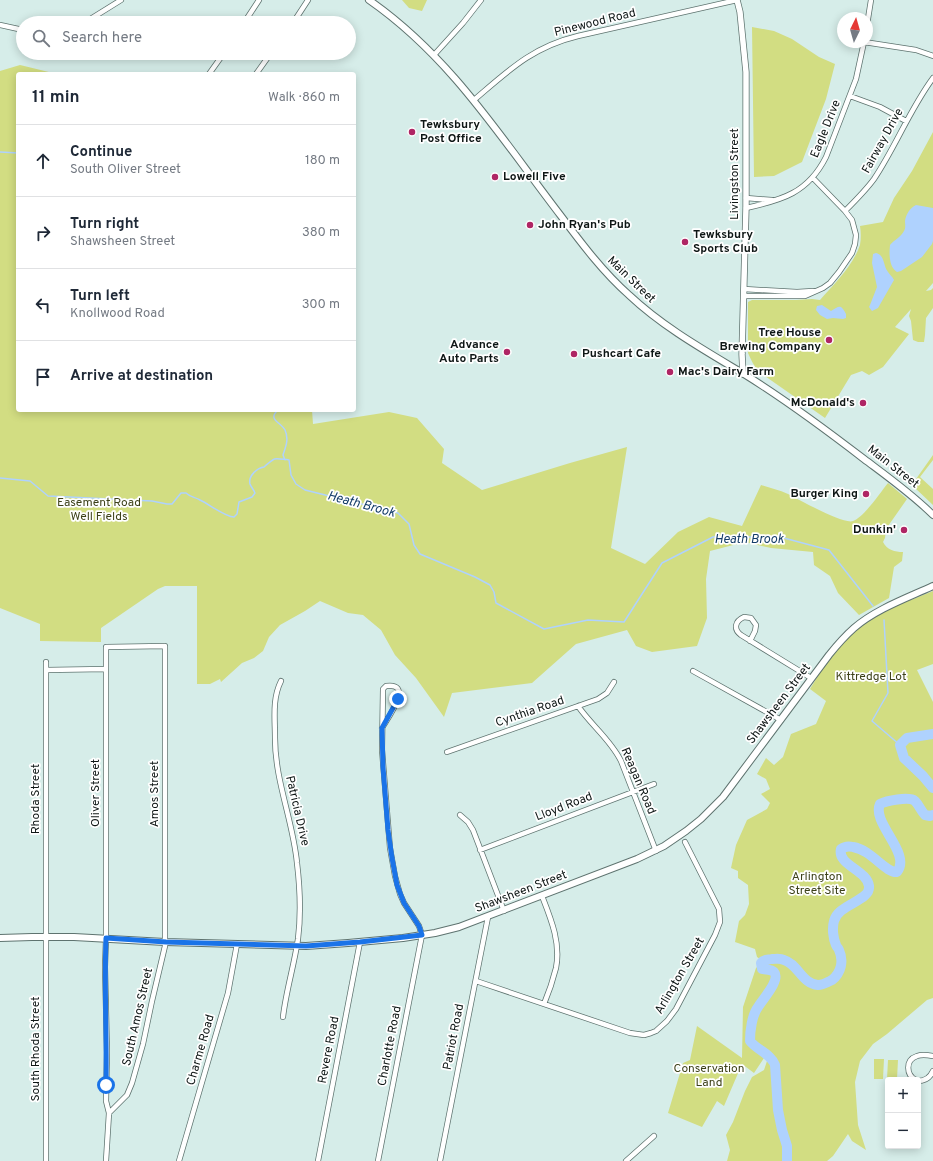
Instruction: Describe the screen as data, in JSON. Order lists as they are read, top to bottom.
{
  "streets": {
    "main road": ["Main Street", "Shawsheen Street"],
    "street": [
      "Pinewood Road",
      "Eagle Drive",
      "Fairway Drive",
      "Livingston Street",
      "Cynthia Road",
      "Reagan Road",
      "Oliver Street",
      "Amos Street",
      "Rhoda Street",
      "Lloyd Road",
      "Patricia Drive",
      "Arlington Street",
      "South Amos Street",
      "Patriot Road",
      "Charlotte Road",
      "South Rhoda Street",
      "Charme Road",
      "Revere Road"
    ]
  },
  "crossings": [
    ["Pinewood Road", "Livingston Street"],
    ["Pinewood Road", "Main Street"],
    ["Eagle Drive", "Livingston Street"],
    ["Livingston Street", "Main Street"],
    ["Shawsheen Street", "Reagan Road"],
    ["Shawsheen Street", "Oliver Street"],
    ["Shawsheen Street", "Amos Street"],
    ["Shawsheen Street", "Rhoda Street"],
    ["Shawsheen Street", "Patricia Drive"],
    ["Shawsheen Street", "South Amos Street"],
    ["Shawsheen Street", "Patriot Road"],
    ["Shawsheen Street", "Charlotte Road"],
    ["Shawsheen Street", "South Rhoda Street"],
    ["Shawsheen Street", "Charme Road"],
    ["Shawsheen Street", "Revere Road"],
    ["Cynthia Road", "Reagan Road"],
    ["Reagan Road", "Lloyd Road"],
    ["Oliver Street", "Amos Street"],
    ["Oliver Street", "South Amos Street"],
    ["Amos Street", "South Amos Street"],
    ["Rhoda Street", "South Rhoda Street"],
    ["Arlington Street", "Patriot Road"]
  ],
  "water": ["Heath Brook"],
  "parks": [
    "Easement Road Well Fields",
    "Kittredge Lot",
    "Arlington Street Site",
    "Conservation Land"
  ],
  "places": [
    "Tewksbury Post Office",
    "Lowell Five",
    "John Ryan's Pub",
    "Tewksbury Sports Club",
    "Tree House Brewing Company",
    "Advance Auto Parts",
    "Pushcart Cafe",
    "Mac's Dairy Farm",
    "McDonald's",
    "Burger King",
    "Dunkin'"
  ],
  "north": "top",
  "page": {
    "search": "Search here",
    "heading": ["11 min", "Walk · 860 m"],
    "list": [
      ["Continue", "South Oliver Street", "180 m"],
      ["Turn right", "Shawsheen Street", "380 m"],
      ["Turn left", "Knollwood Road", "300 m"],
      "Arrive at destination"
    ],
    "map_buttons": ["+", "−"]
  }
}
